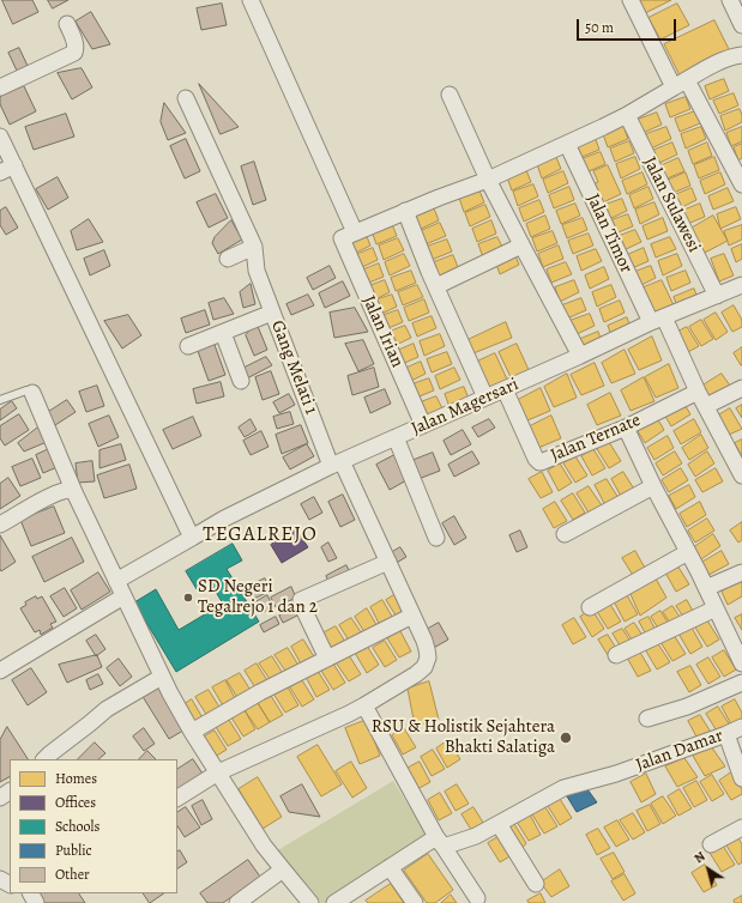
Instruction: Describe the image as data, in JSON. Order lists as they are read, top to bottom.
{
  "streets": {
    "street": [
      "Jalan Sulawesi",
      "Jalan Timor",
      "Jalan Irian",
      "Gang Melati 1",
      "Jalan Magersari",
      "Jalan Ternate",
      "Jalan Damar"
    ]
  },
  "crossings": [
    ["Jalan Sulawesi", "Jalan Magersari"],
    ["Jalan Timor", "Jalan Magersari"],
    ["Jalan Timor", "Jalan Ternate"],
    ["Jalan Irian", "Jalan Magersari"],
    ["Gang Melati 1", "Jalan Magersari"],
    ["Jalan Magersari", "Jalan Ternate"]
  ],
  "districts": ["TEGALREJO"],
  "places": ["SD Negeri Tegalrejo 1 dan 2", "RSU & Holistik Sejahtera Bhakti Salatiga"],
  "legend": [
    "Homes",
    "Offices",
    "Schools",
    "Public",
    "Other"
  ],
  "scale_bar": "50 m",
  "north": "top left"
}
